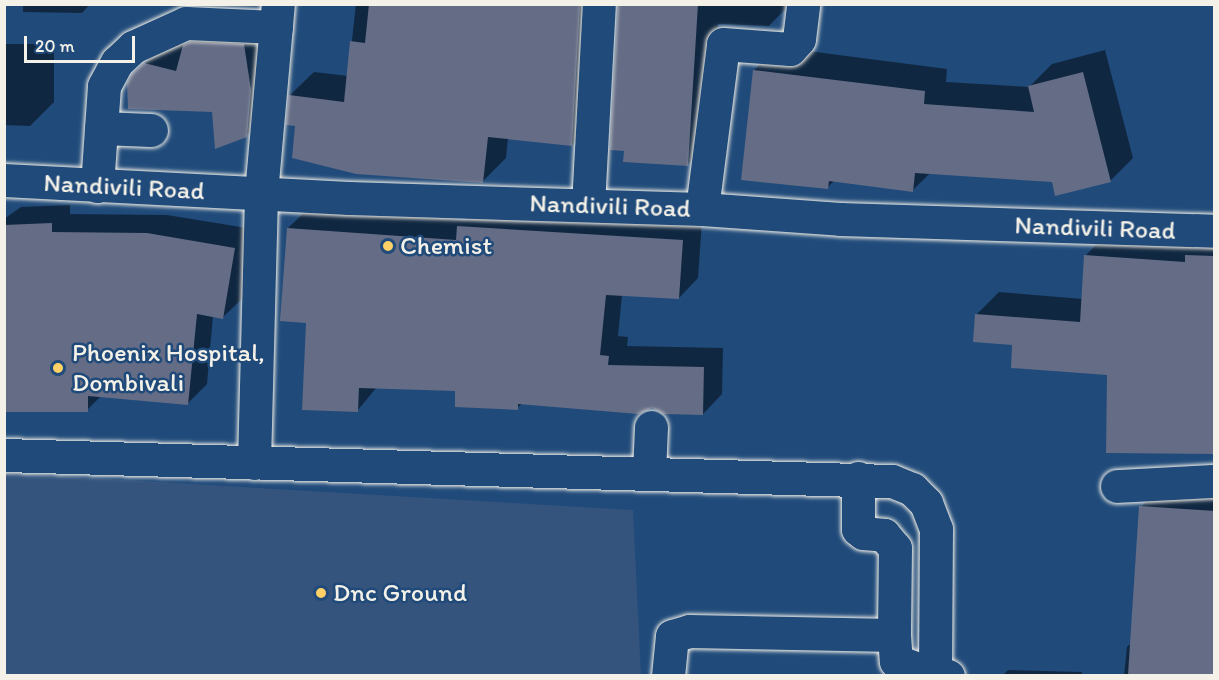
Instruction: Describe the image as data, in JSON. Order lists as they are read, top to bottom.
{
  "streets": {
    "street": ["Nandivili Road"]
  },
  "places": ["Chemist", "Phoenix Hospital, Dombivali", "Dnc Ground"],
  "scale_bar": "20 m"
}
